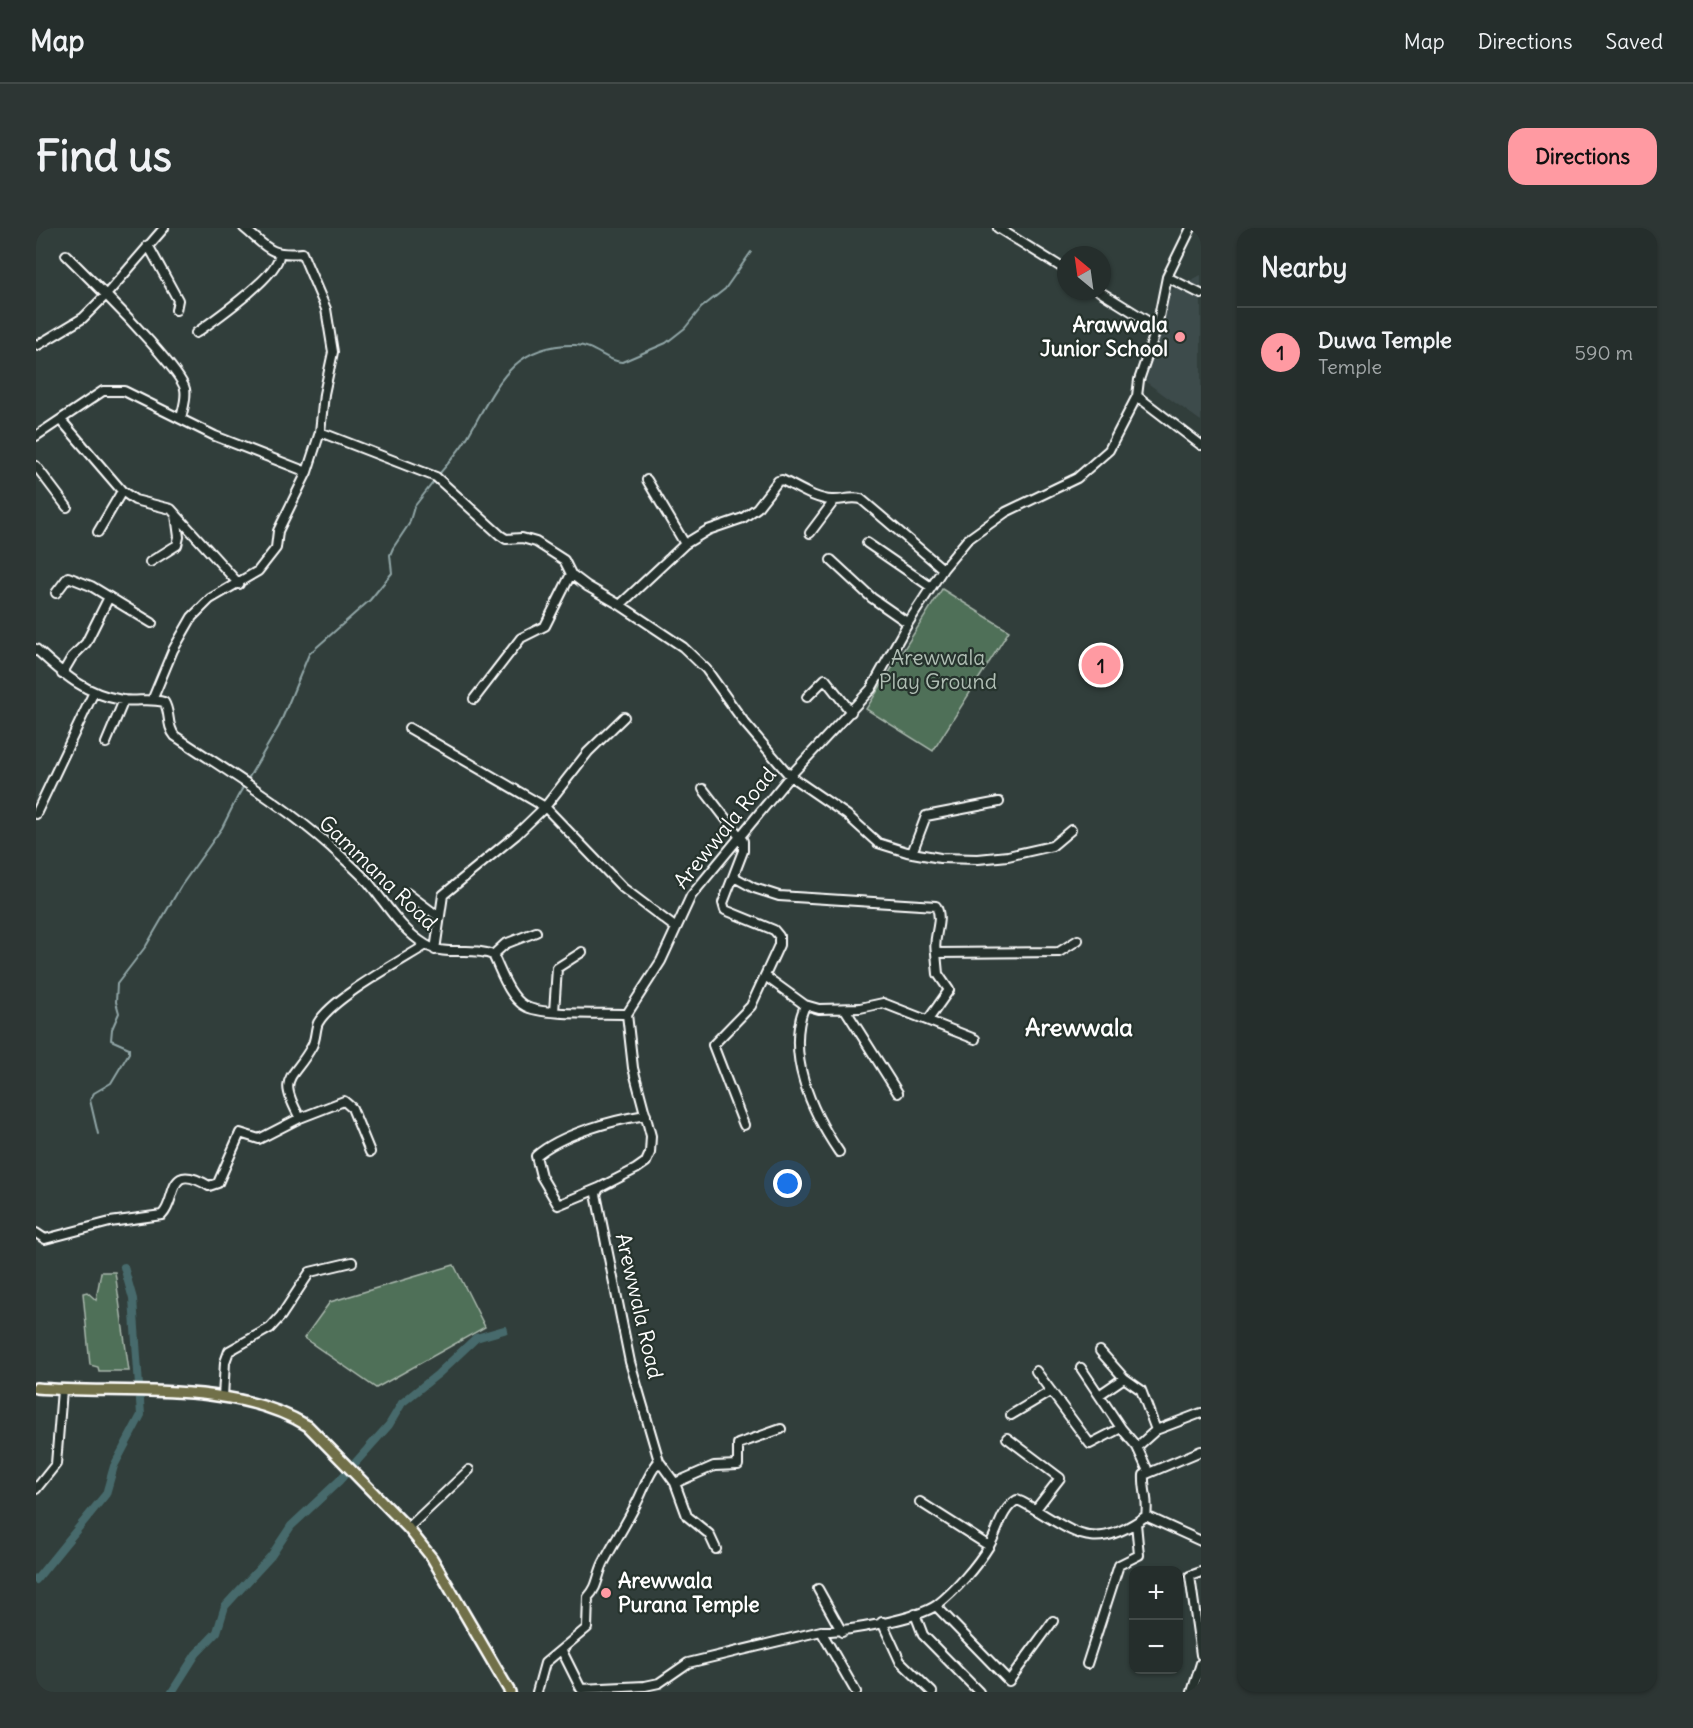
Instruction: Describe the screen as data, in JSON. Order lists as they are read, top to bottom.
{
  "streets": {
    "street": ["Arewwala Road", "Gammana Road"]
  },
  "districts": ["Arewwala"],
  "parks": ["Arewwala Play Ground"],
  "places": ["Arawwala Junior School", "Arewwala Purana Temple"],
  "north": "top left",
  "page": {
    "header": "Map",
    "nav": ["Map", "Directions", "Saved"],
    "buttons": "Directions",
    "title": "Find us",
    "heading": "Nearby",
    "list": [
      {
        "mark": "1",
        "name": "Duwa Temple",
        "note": "Temple",
        "value": "590 m"
      }
    ],
    "pins": "1",
    "map_buttons": ["+", "−"]
  }
}
